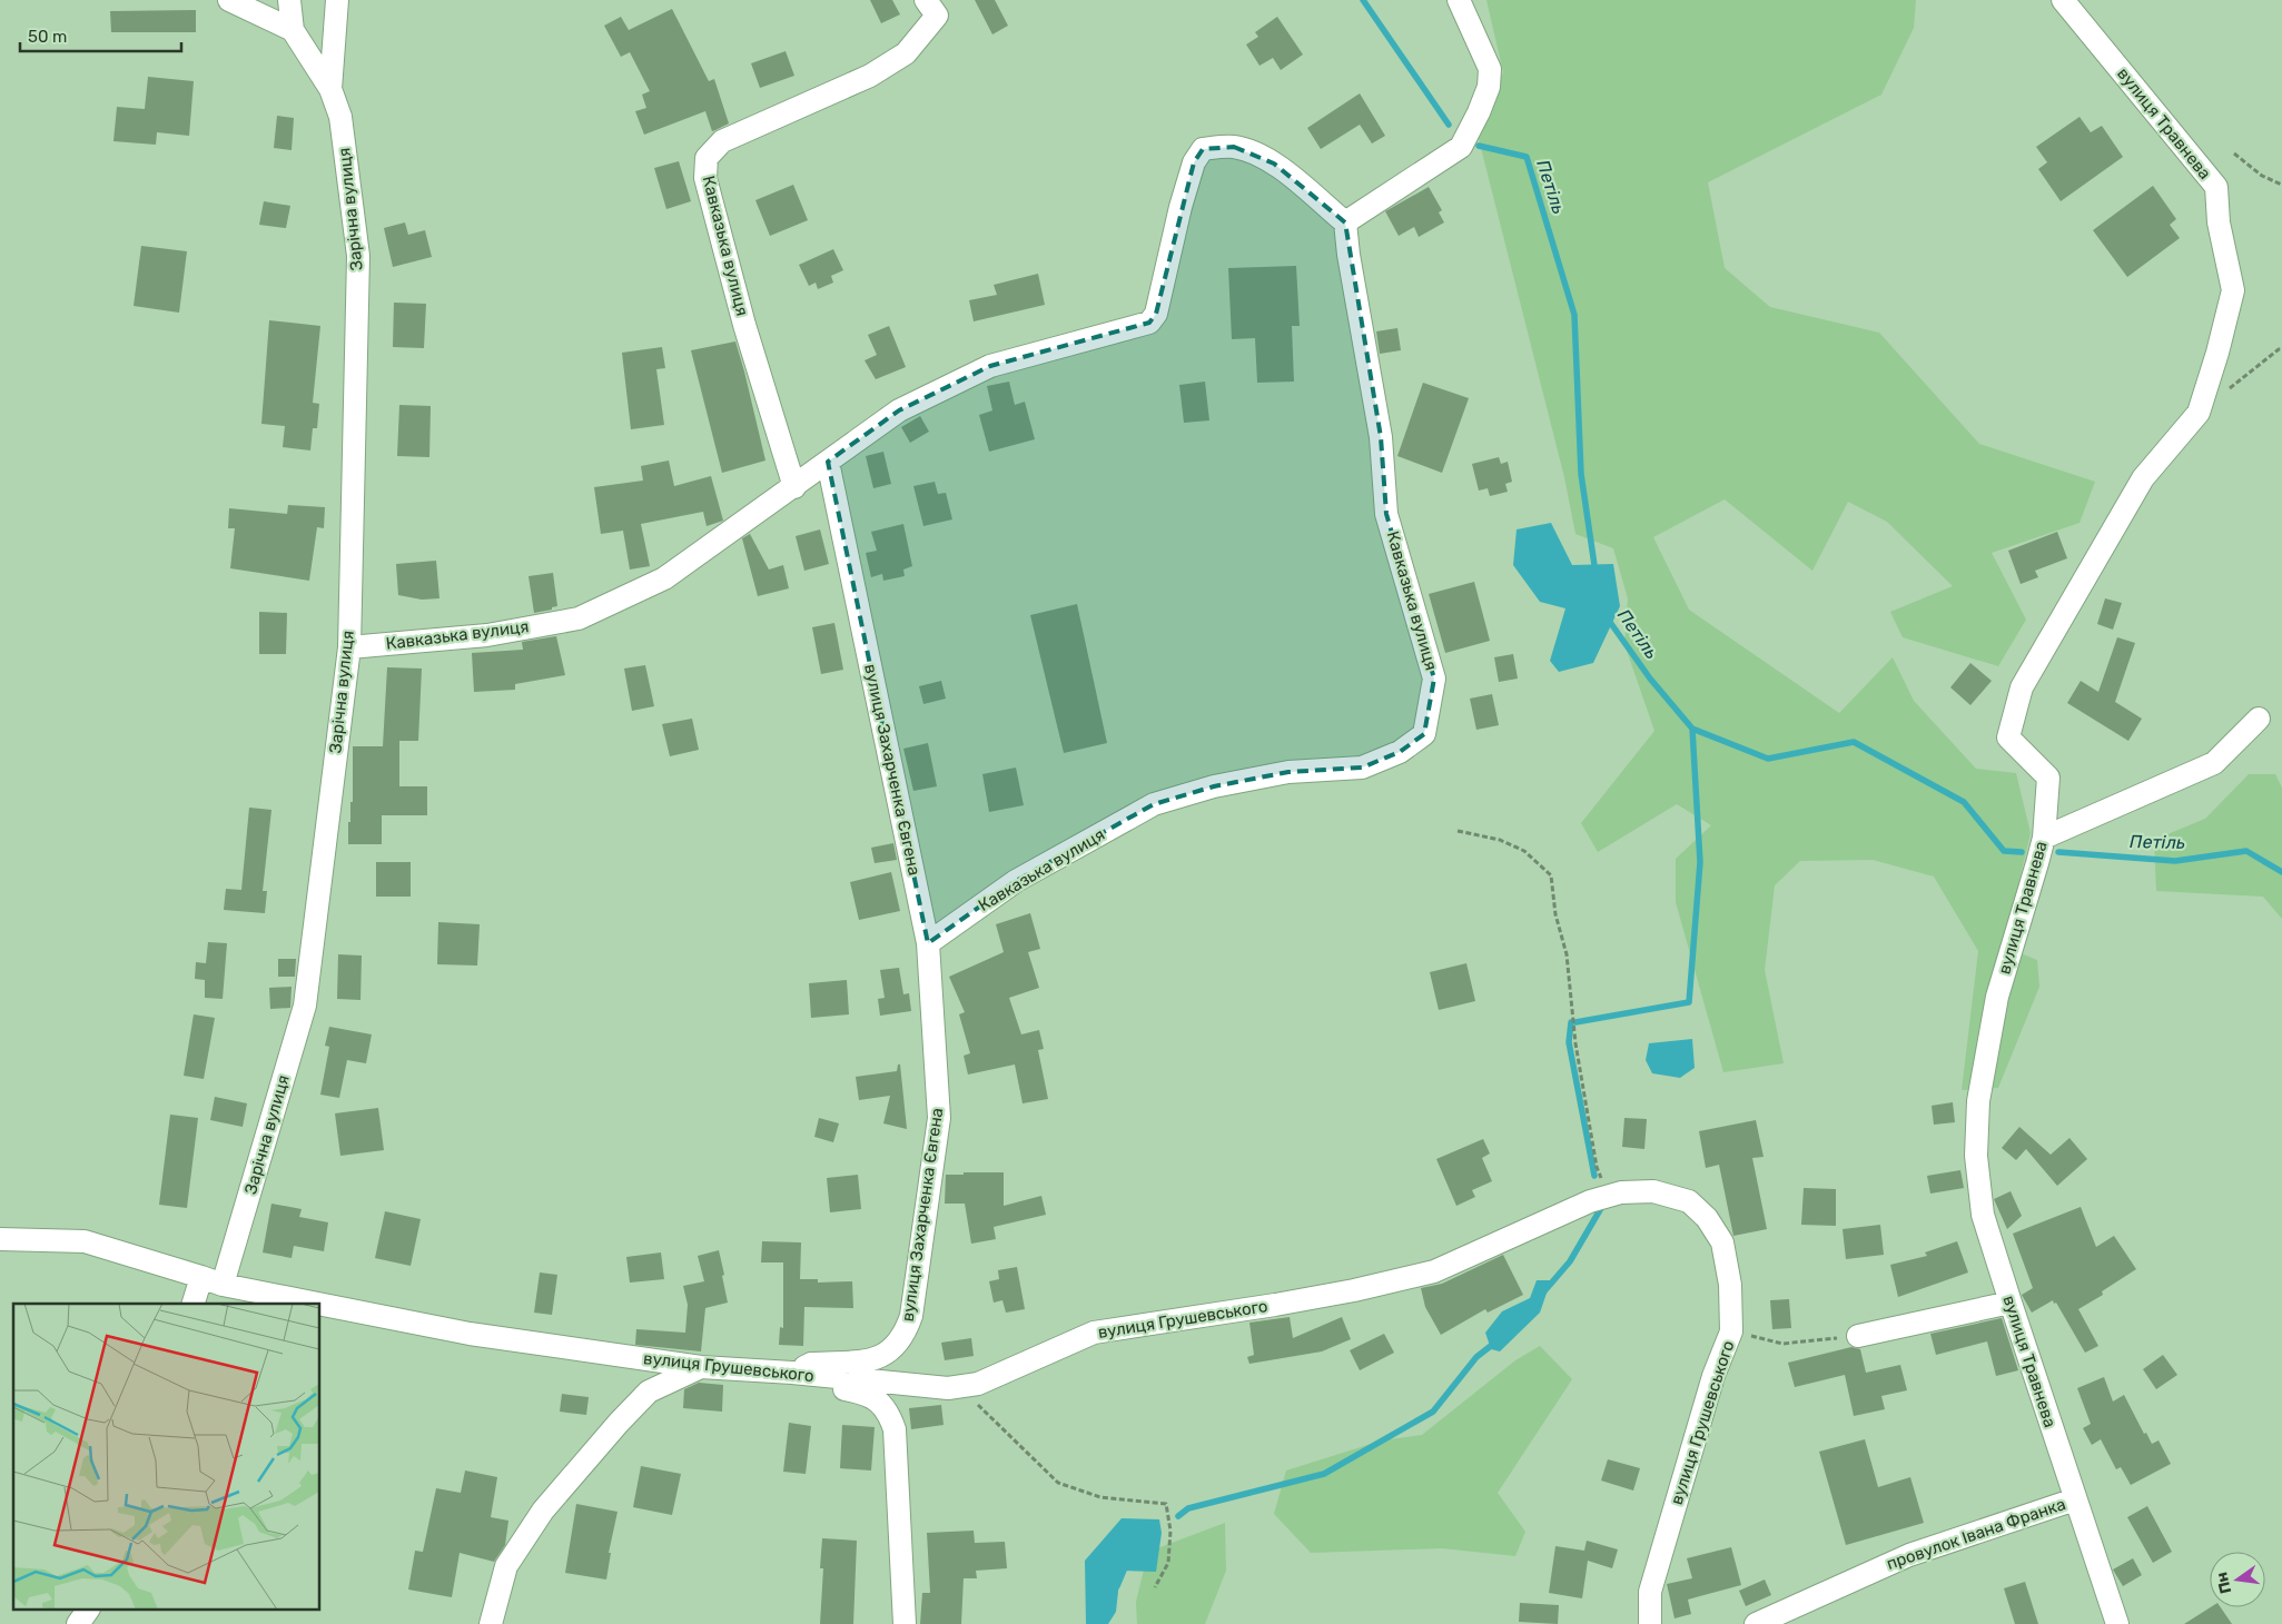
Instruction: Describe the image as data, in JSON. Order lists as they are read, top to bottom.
{
  "streets": {
    "street": [
      "вулиця Травнева",
      "Зарічна вулиця",
      "Кавказька вулиця",
      "вулиця Захарченка Євгена",
      "вулиця Грушевського",
      "провулок Івана Франка"
    ]
  },
  "crossings": [
    ["вулиця Травнева", "провулок Івана Франка"],
    ["Зарічна вулиця", "Кавказька вулиця"],
    ["Зарічна вулиця", "вулиця Грушевського"],
    ["Кавказька вулиця", "вулиця Захарченка Євгена"],
    ["вулиця Захарченка Євгена", "вулиця Грушевського"]
  ],
  "water": ["Петіль"],
  "scale_bar": "50 m",
  "north": "left"
}
